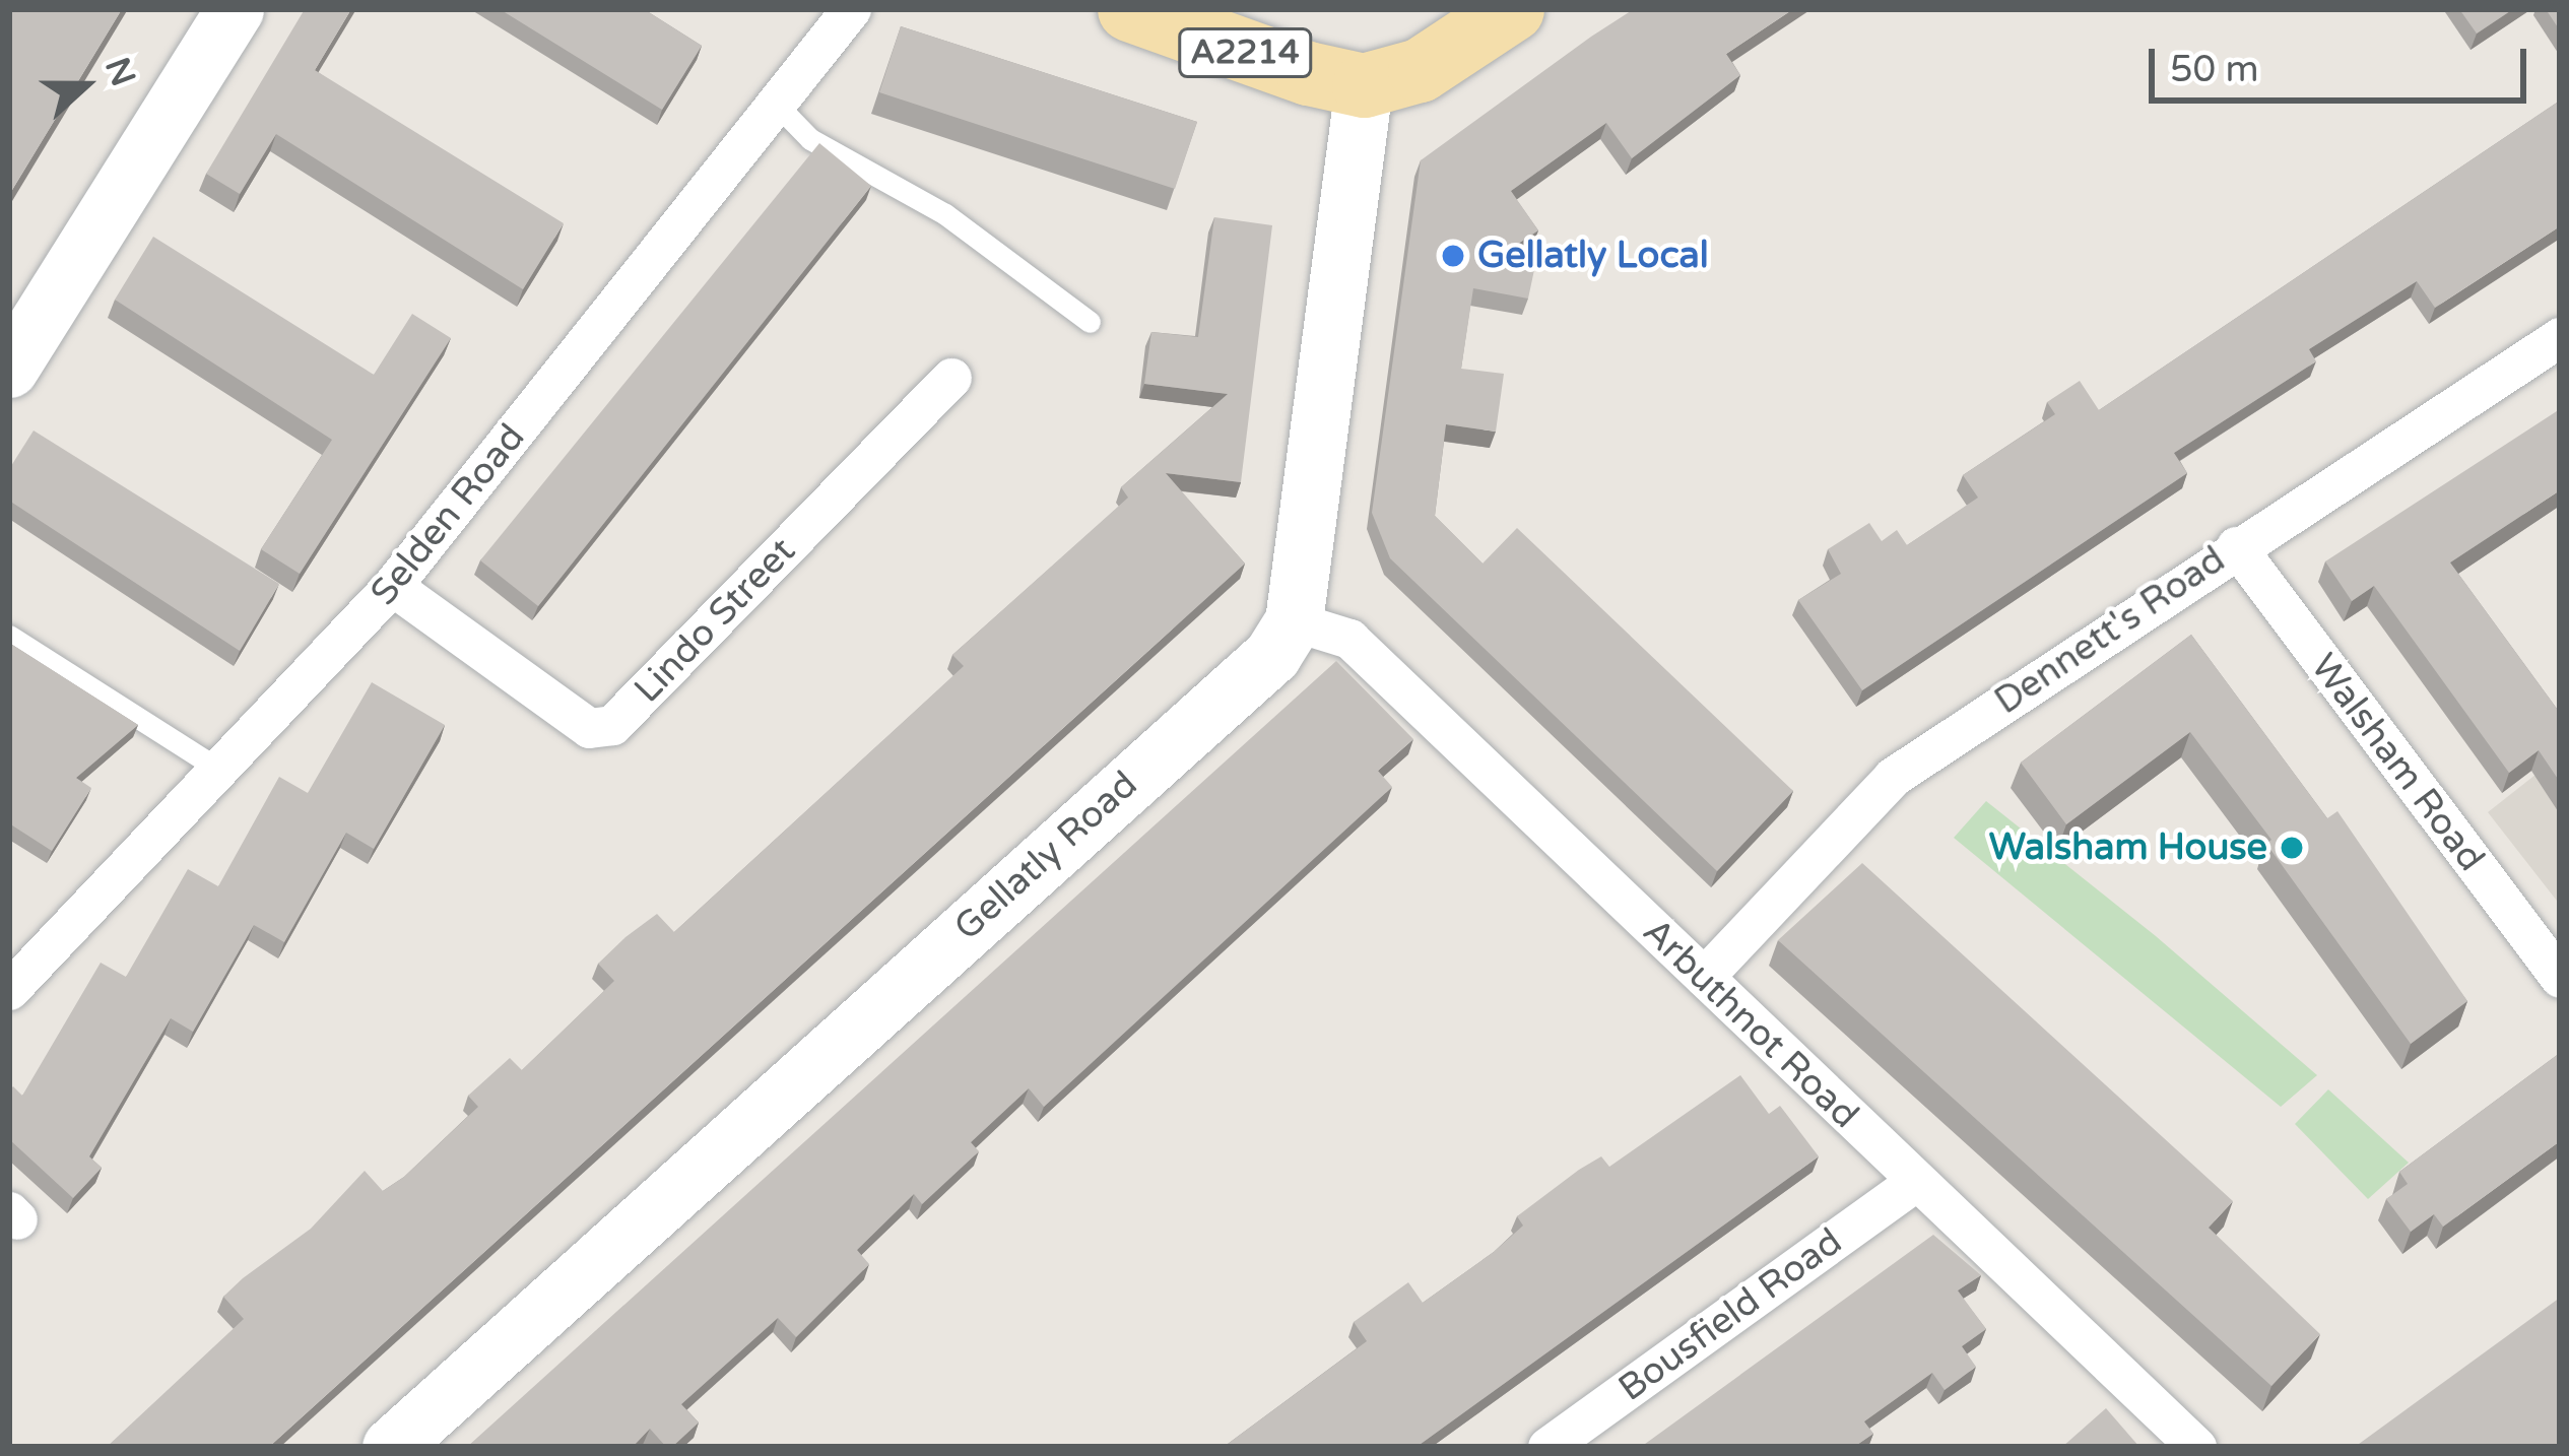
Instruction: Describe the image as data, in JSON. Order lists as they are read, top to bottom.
{
  "streets": {
    "main road": ["A2214", "Gellatly Road"],
    "street": [
      "Selden Road",
      "Lindo Street",
      "Dennett's Road",
      "Walsham Road",
      "Arbuthnot Road",
      "Bousfield Road"
    ]
  },
  "crossings": [
    ["Selden Road", "Lindo Street"],
    ["Dennett's Road", "Walsham Road"],
    ["Dennett's Road", "Arbuthnot Road"],
    ["Gellatly Road", "Arbuthnot Road"],
    ["Arbuthnot Road", "Bousfield Road"]
  ],
  "places": ["Gellatly Local", "Walsham House"],
  "scale_bar": "50 m",
  "north": "right"
}
